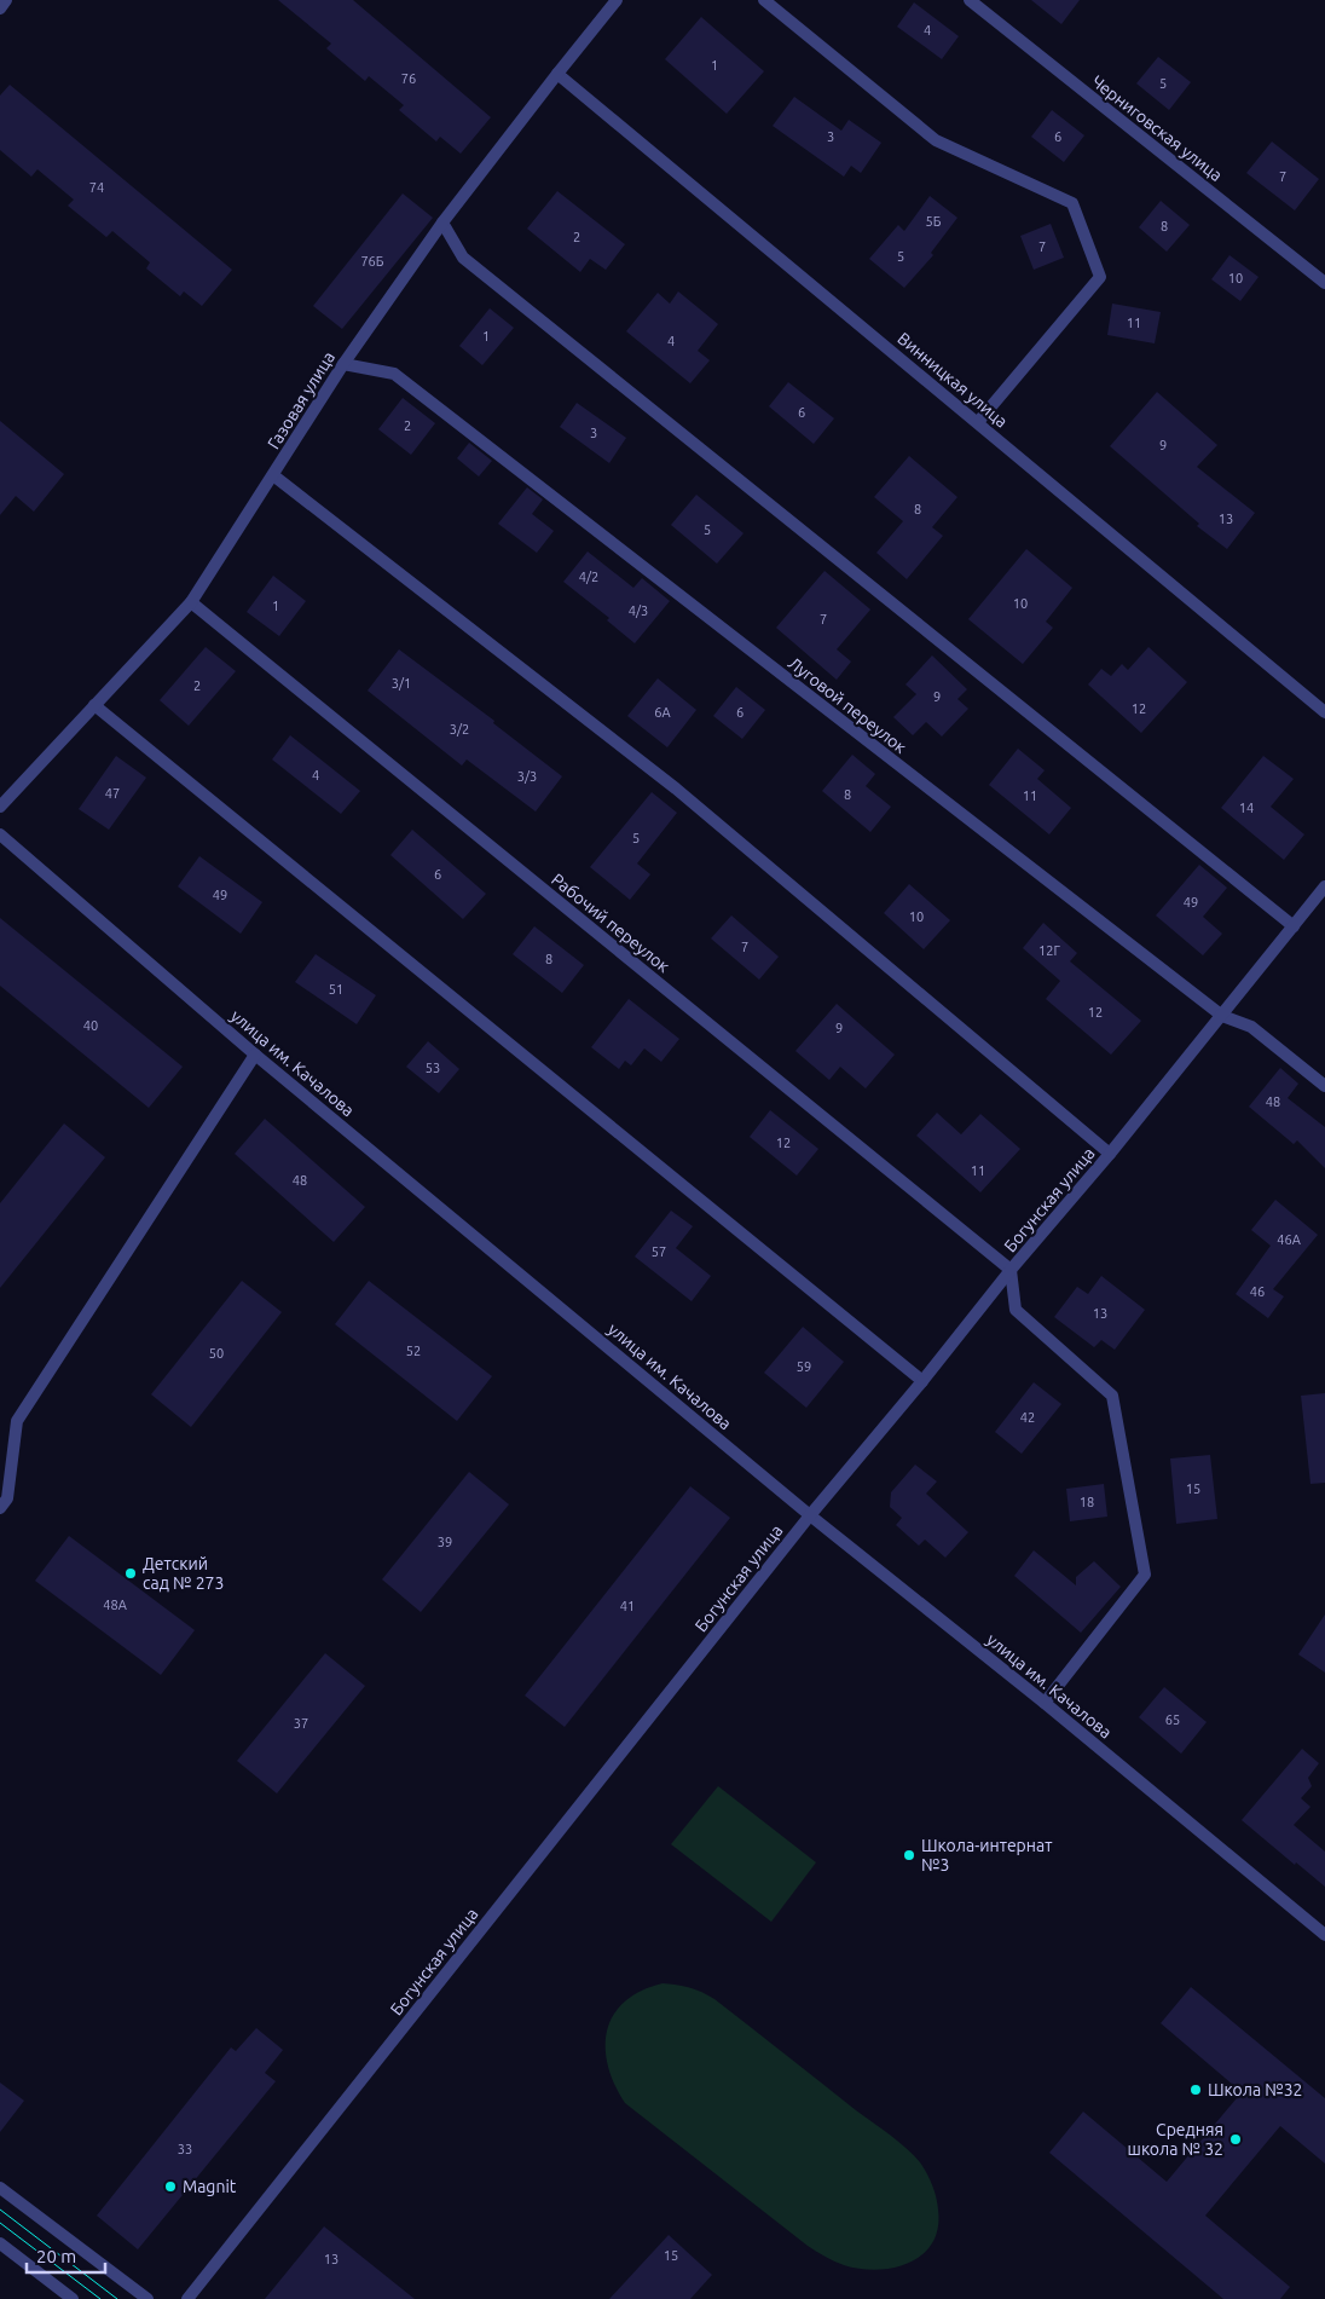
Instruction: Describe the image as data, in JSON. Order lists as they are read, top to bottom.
{
  "streets": {
    "street": [
      "Черниговская улица",
      "Винницкая улица",
      "Газовая улица",
      "Луговой переулок",
      "Рабочий переулок",
      "улица им. Качалова",
      "Богунская улица"
    ]
  },
  "crossings": [
    ["Винницкая улица", "Газовая улица"],
    ["Газовая улица", "Луговой переулок"],
    ["Газовая улица", "Рабочий переулок"],
    ["Луговой переулок", "Богунская улица"],
    ["Рабочий переулок", "Богунская улица"],
    ["улица им. Качалова", "Богунская улица"]
  ],
  "places": [
    "Детский сад № 273",
    "Школа-интернат №3",
    "Школа №32",
    "Средняя школа № 32",
    "Magnit"
  ],
  "house_numbers": [
    "4",
    "1",
    "76",
    "5",
    "3",
    "6",
    "7",
    "74",
    "5Б",
    "8",
    "2",
    "7",
    "5",
    "76Б",
    "10",
    "11",
    "1",
    "4",
    "6",
    "2",
    "3",
    "9",
    "8",
    "13",
    "5",
    "4/2",
    "10",
    "1",
    "4/3",
    "7",
    "3/1",
    "2",
    "9",
    "12",
    "6А",
    "6",
    "3/2",
    "4",
    "3/3",
    "47",
    "8",
    "11",
    "14",
    "5",
    "6",
    "49",
    "49",
    "10",
    "7",
    "12Г",
    "8",
    "51",
    "12",
    "40",
    "9",
    "53",
    "48",
    "12",
    "11",
    "48",
    "46А",
    "57",
    "46",
    "13",
    "52",
    "50",
    "59",
    "42",
    "15",
    "18",
    "39",
    "48А",
    "41",
    "65",
    "37",
    "33",
    "15",
    "13"
  ],
  "scale_bar": "20 m"
}
